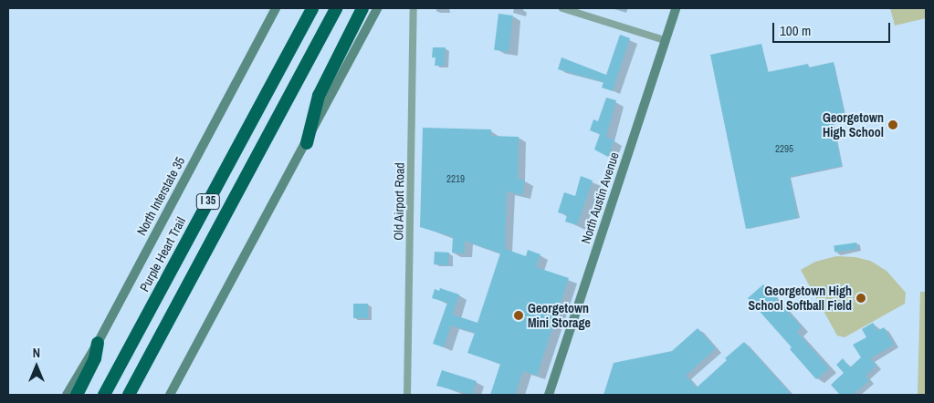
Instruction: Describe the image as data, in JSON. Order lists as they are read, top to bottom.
{
  "streets": {
    "highway": ["I 35", "Purple Heart Trail"],
    "main road": ["North Interstate 35", "North Austin Avenue"],
    "street": ["Old Airport Road"]
  },
  "places": ["Georgetown High School", "Georgetown High School Softball Field", "Georgetown Mini Storage"],
  "house_numbers": ["2295", "2219"],
  "scale_bar": "100 m",
  "north": "top"
}
